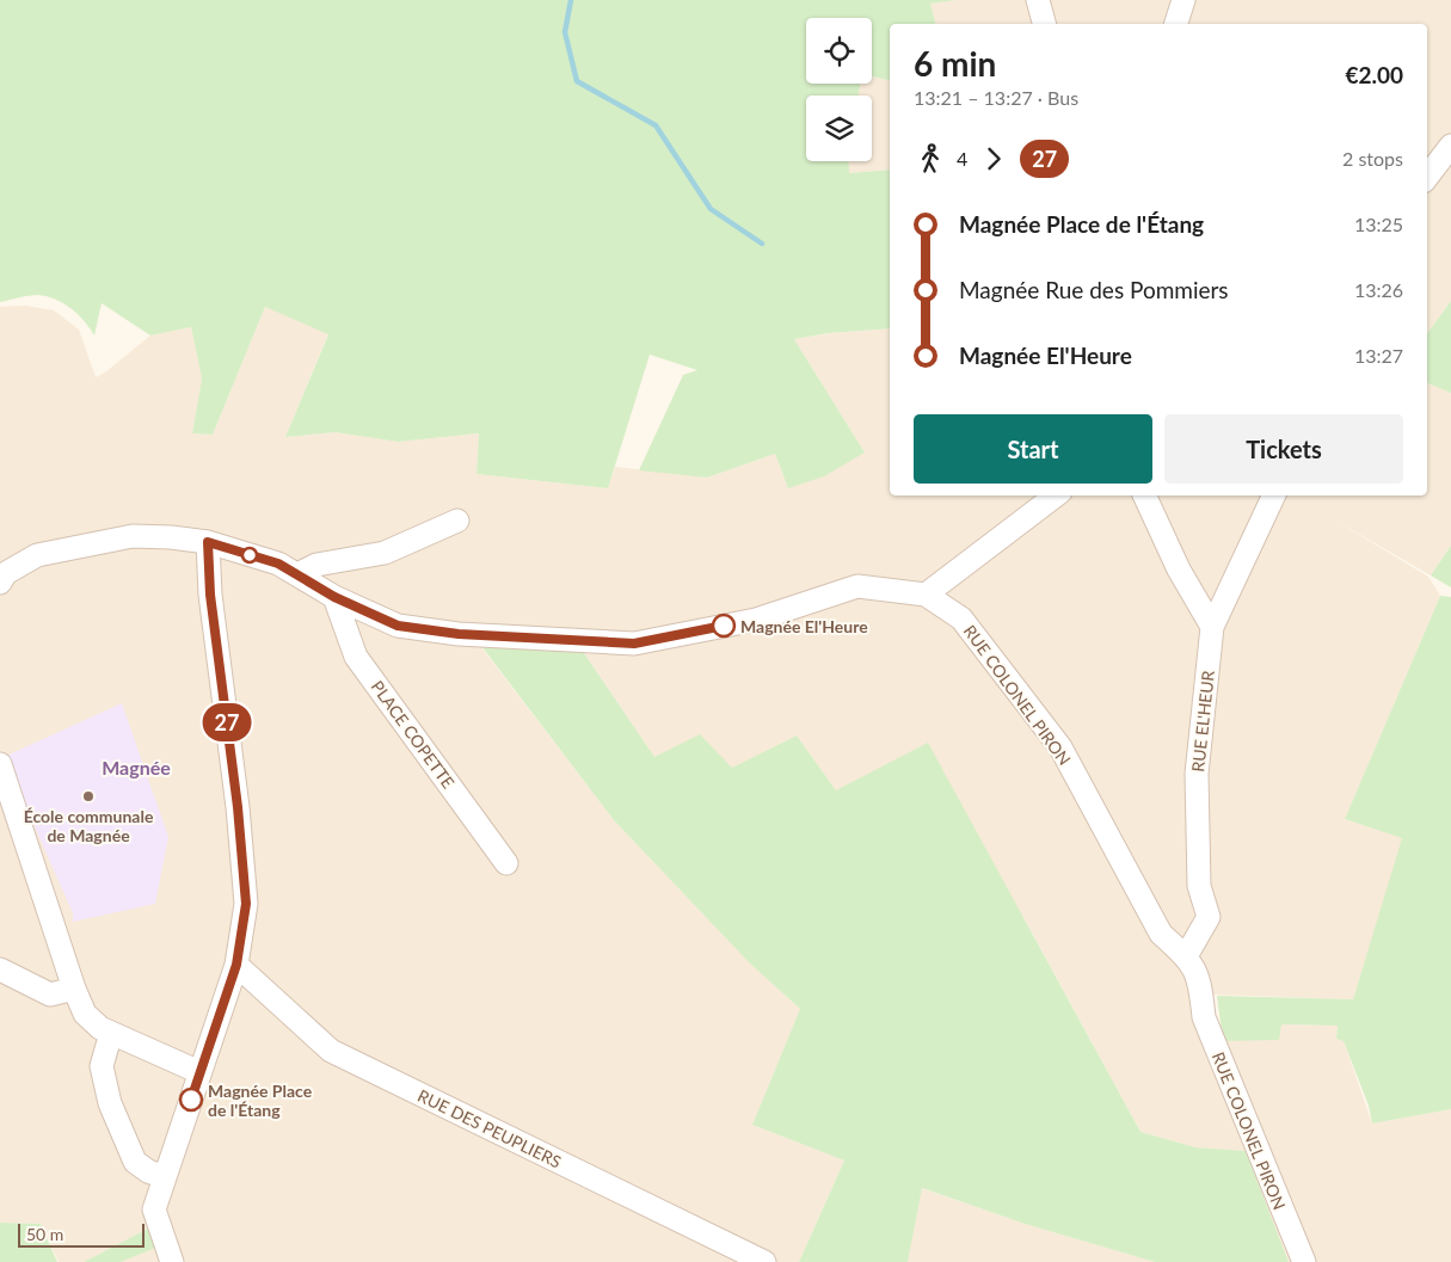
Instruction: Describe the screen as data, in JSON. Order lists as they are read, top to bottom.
{
  "streets": {
    "street": [
      "RUE COLONEL PIRON",
      "RUE EL'HEUR",
      "PLACE COPETTE",
      "RUE DES PEUPLIERS"
    ]
  },
  "crossings": [
    ["RUE COLONEL PIRON", "RUE EL'HEUR"],
    ["RUE COLONEL PIRON", "PLACE COPETTE"]
  ],
  "districts": ["Magnée"],
  "places": ["Magnée El'Heure", "École communale de Magnée", "Magnée Place de l'Étang"],
  "lines": ["bus line 27"],
  "scale_bar": "50 m",
  "page": {
    "on_map": "27",
    "heading": ["6 min", "13:21 – 13:27 · Bus", "€2.00"],
    "legs": ["4", "27", "2 stops"],
    "list": [
      {
        "name": "Magnée Place de l'Étang",
        "value": "13:25"
      },
      {
        "name": "Magnée Rue des Pommiers",
        "value": "13:26"
      },
      {
        "name": "Magnée El'Heure",
        "value": "13:27"
      }
    ],
    "buttons": ["Start", "Tickets"],
    "scale": "50 m"
  }
}
